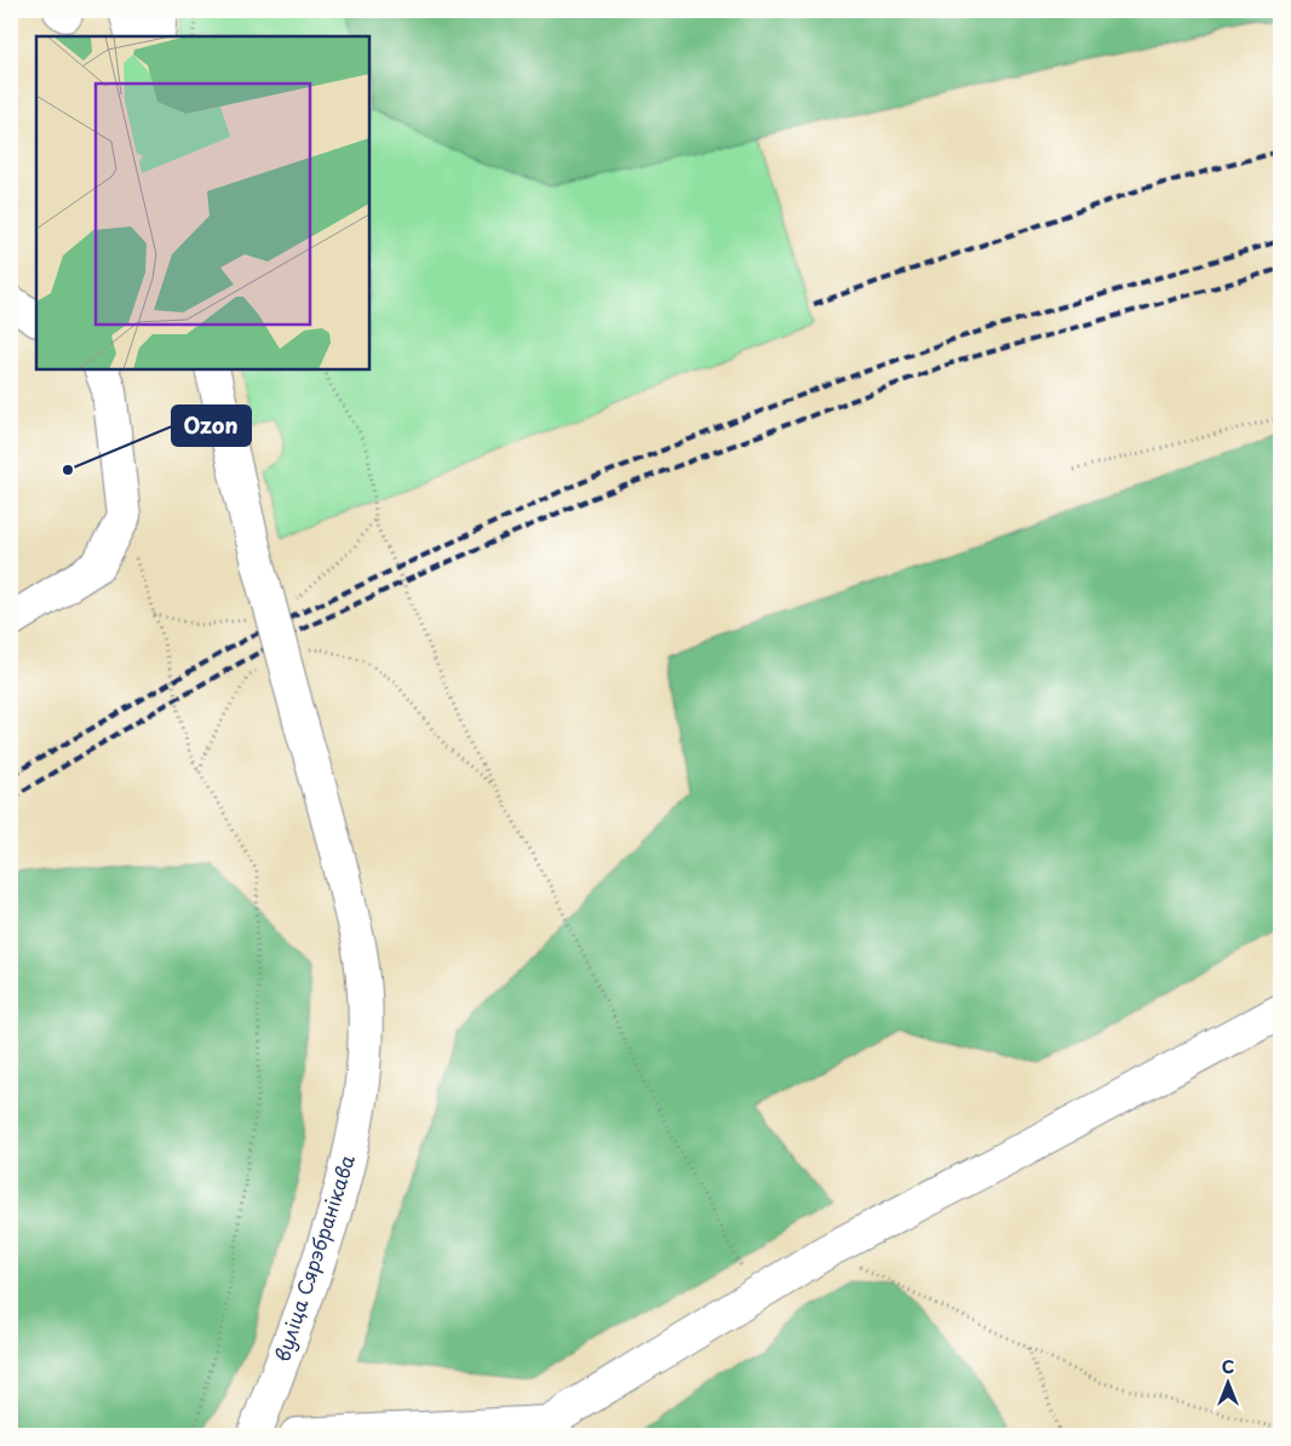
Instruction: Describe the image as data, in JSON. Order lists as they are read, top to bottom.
{
  "streets": {
    "street": ["вуліца Сярэбранікава"]
  },
  "places": ["Ozon"],
  "north": "top"
}
